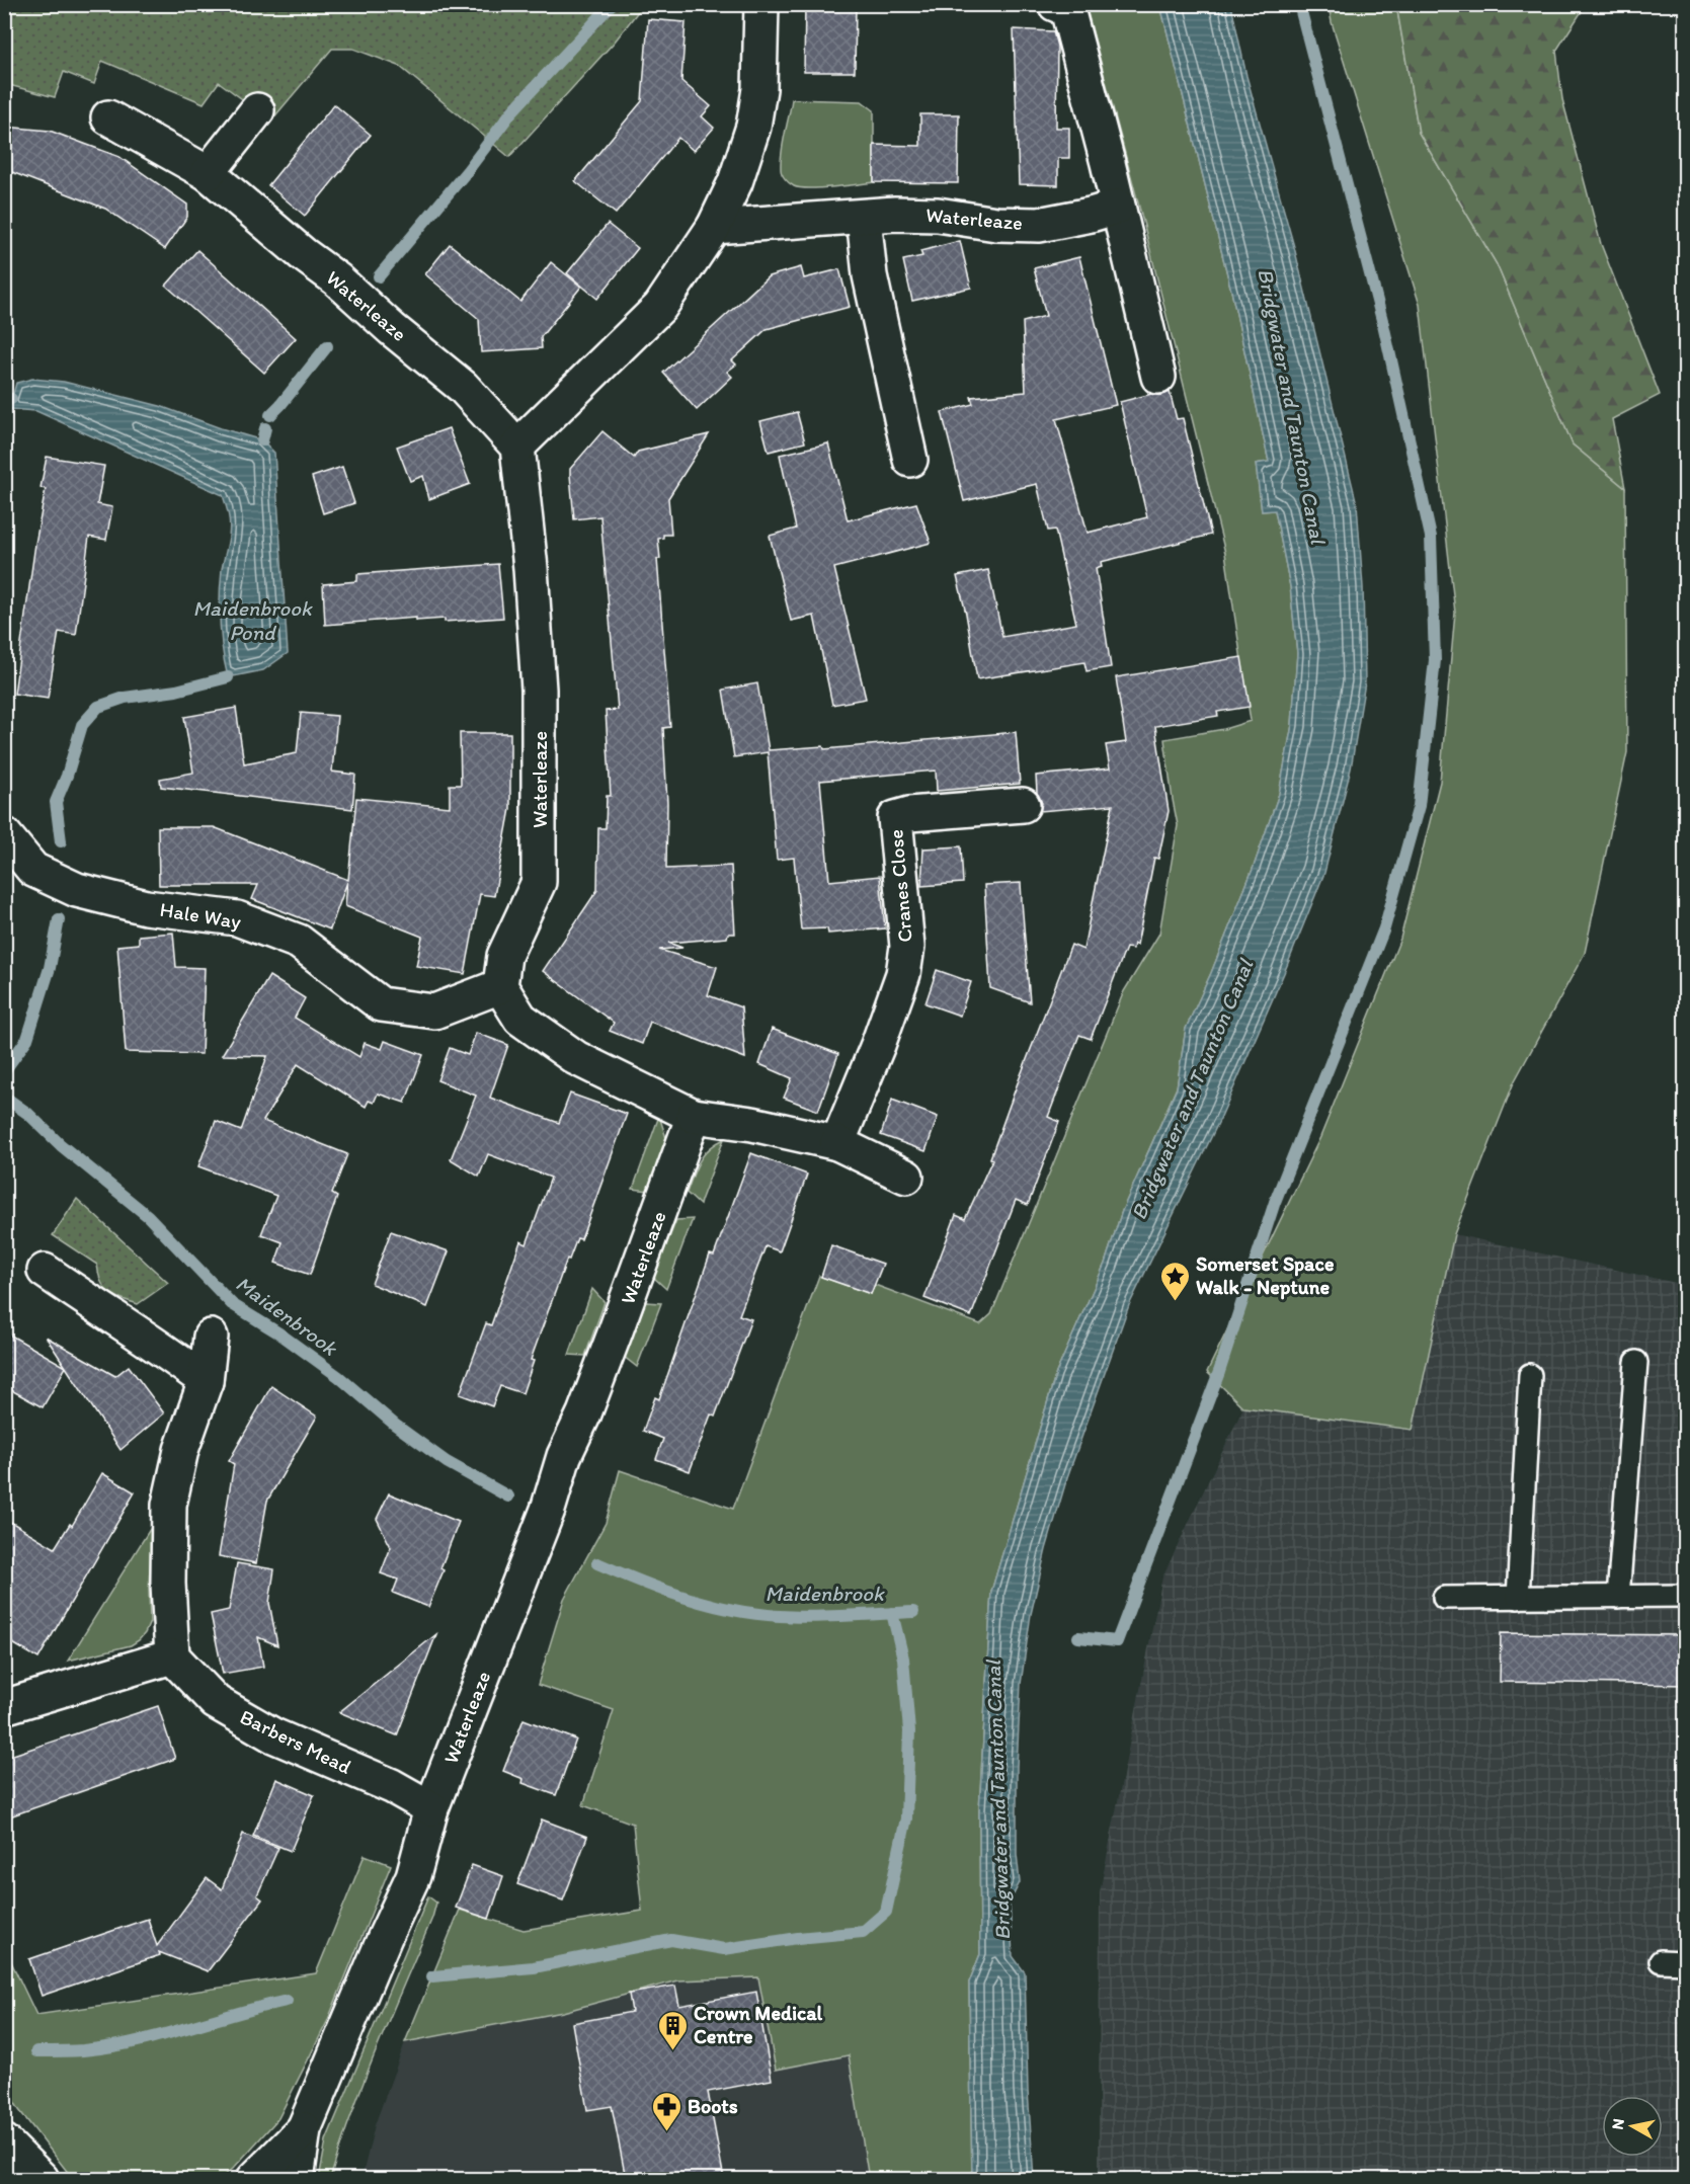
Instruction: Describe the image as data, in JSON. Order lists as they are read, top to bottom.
{
  "streets": {
    "street": [
      "Waterleaze",
      "Cranes Close",
      "Hale Way",
      "Barbers Mead"
    ]
  },
  "crossings": [
    ["Waterleaze", "Hale Way"],
    ["Waterleaze", "Barbers Mead"]
  ],
  "water": ["Bridgwater and Taunton Canal", "Maidenbrook Pond", "Maidenbrook"],
  "places": {
    "place": ["Somerset Space Walk - Neptune"],
    "building": ["Crown Medical Centre"],
    "pharmacy": ["Boots"]
  },
  "north": "left"
}
